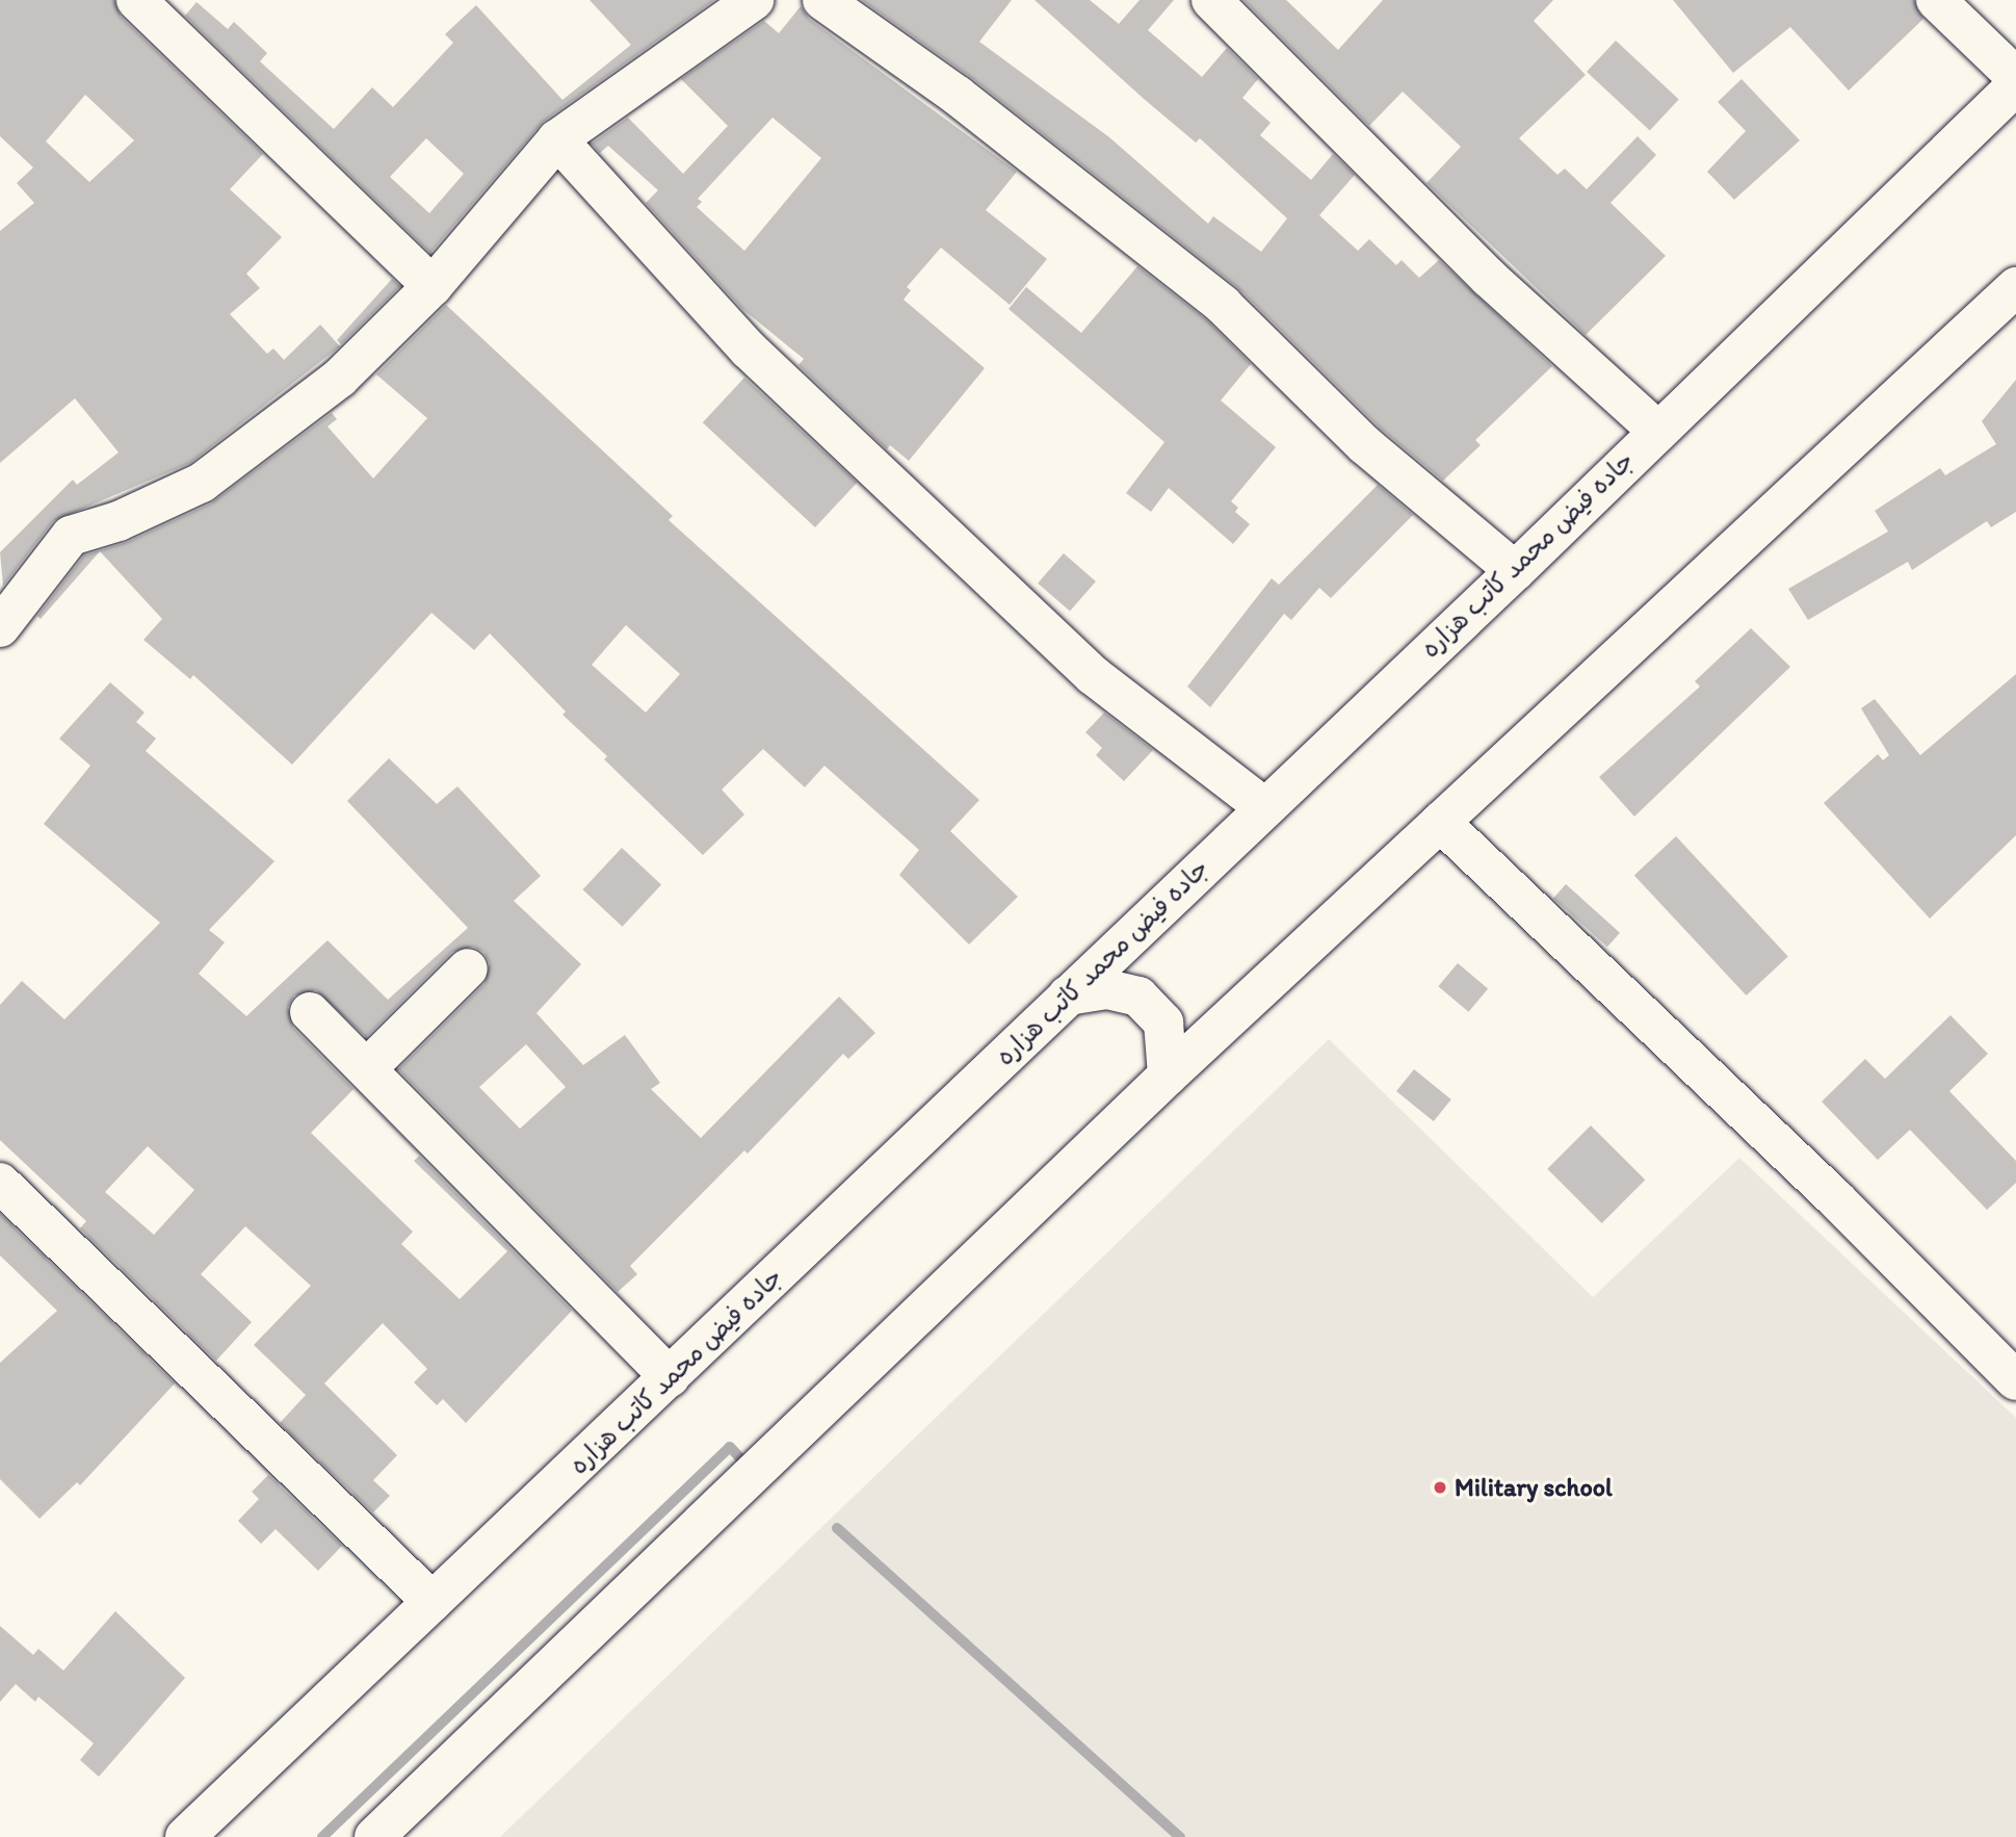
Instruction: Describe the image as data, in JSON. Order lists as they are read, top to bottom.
{
  "streets": {
    "street": ["جاده فیض محمد کاتب هزاره"]
  },
  "places": ["Military school"]
}
